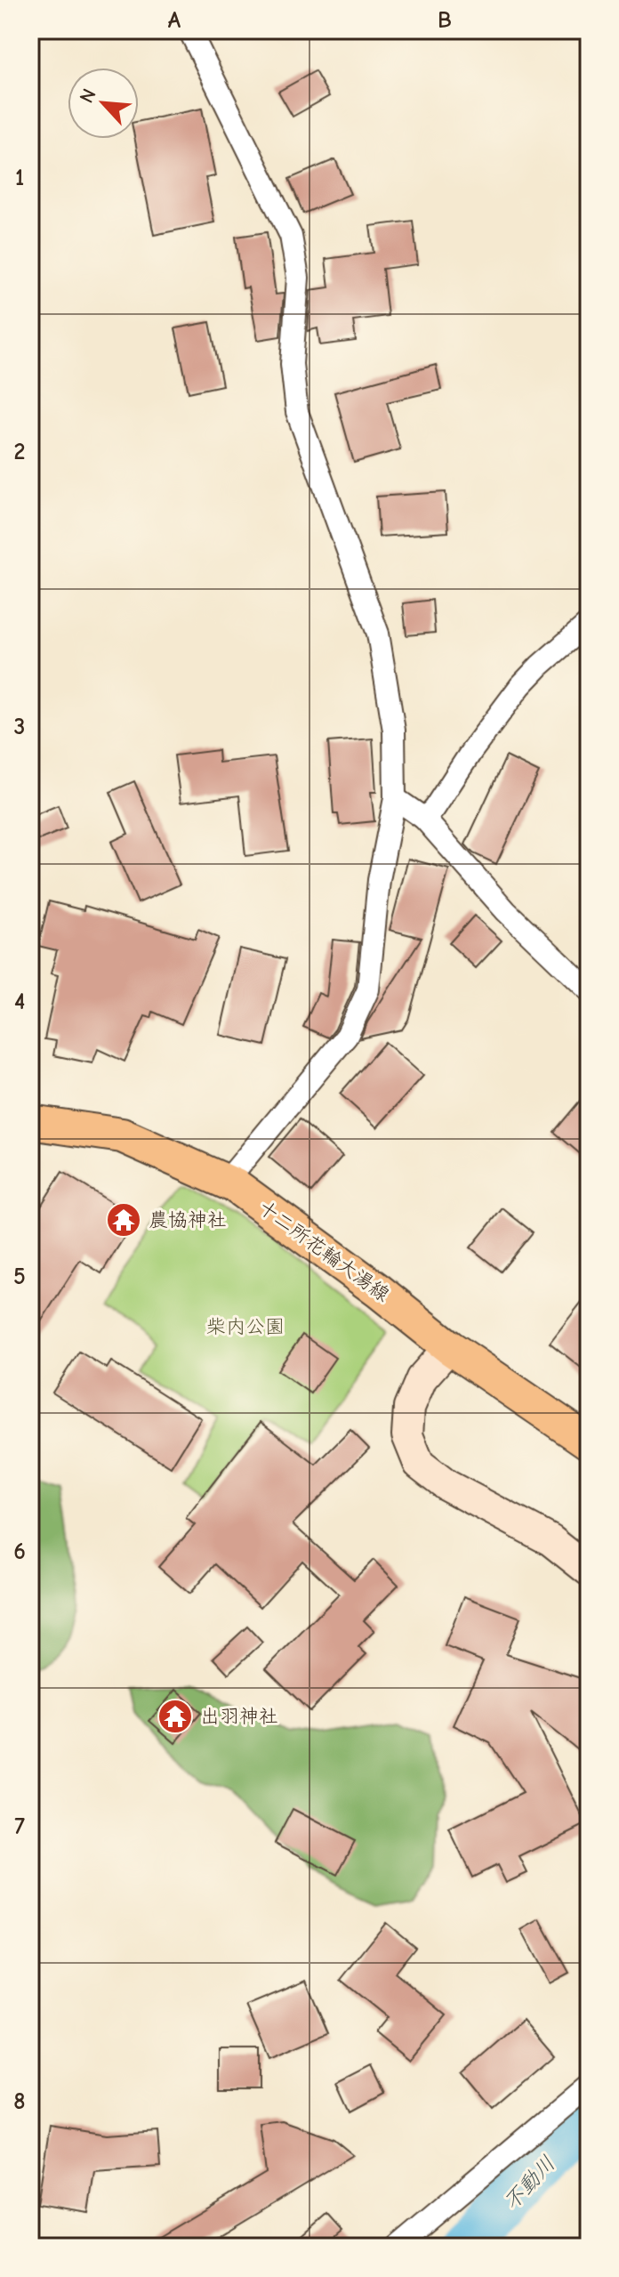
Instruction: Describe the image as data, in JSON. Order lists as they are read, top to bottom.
{
  "streets": {
    "main road": ["十二所花輪大湯線"]
  },
  "water": ["不動川"],
  "parks": ["柴内公園"],
  "places": {
    "temple": ["農協神社", "出羽神社"]
  },
  "north": "top left",
  "grid": {
    "columns": ["A", "B"],
    "rows": [
      "1",
      "2",
      "3",
      "4",
      "5",
      "6",
      "7",
      "8"
    ]
  }
}
